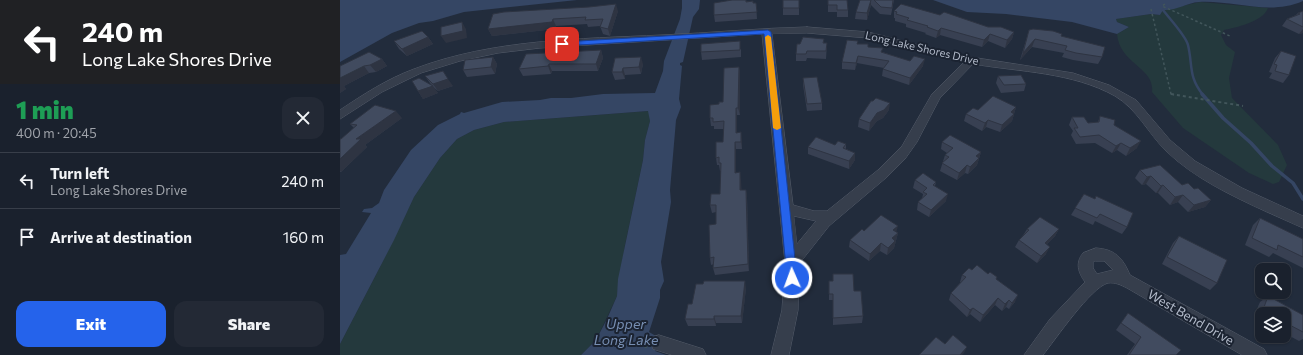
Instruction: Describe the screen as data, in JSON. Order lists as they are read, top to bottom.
{
  "streets": {
    "street": ["Long Lake Shores Drive", "West Bend Drive"]
  },
  "water": ["Upper Long Lake"],
  "page": {
    "turn": ["240 m", "Long Lake Shores Drive"],
    "heading": ["1 min", "400 m · 20:45"],
    "list": [
      {
        "name": "Turn left",
        "note": "Long Lake Shores Drive",
        "value": "240 m"
      },
      {
        "name": "Arrive at destination",
        "value": "160 m"
      }
    ],
    "buttons": ["Exit", "Share"]
  }
}
